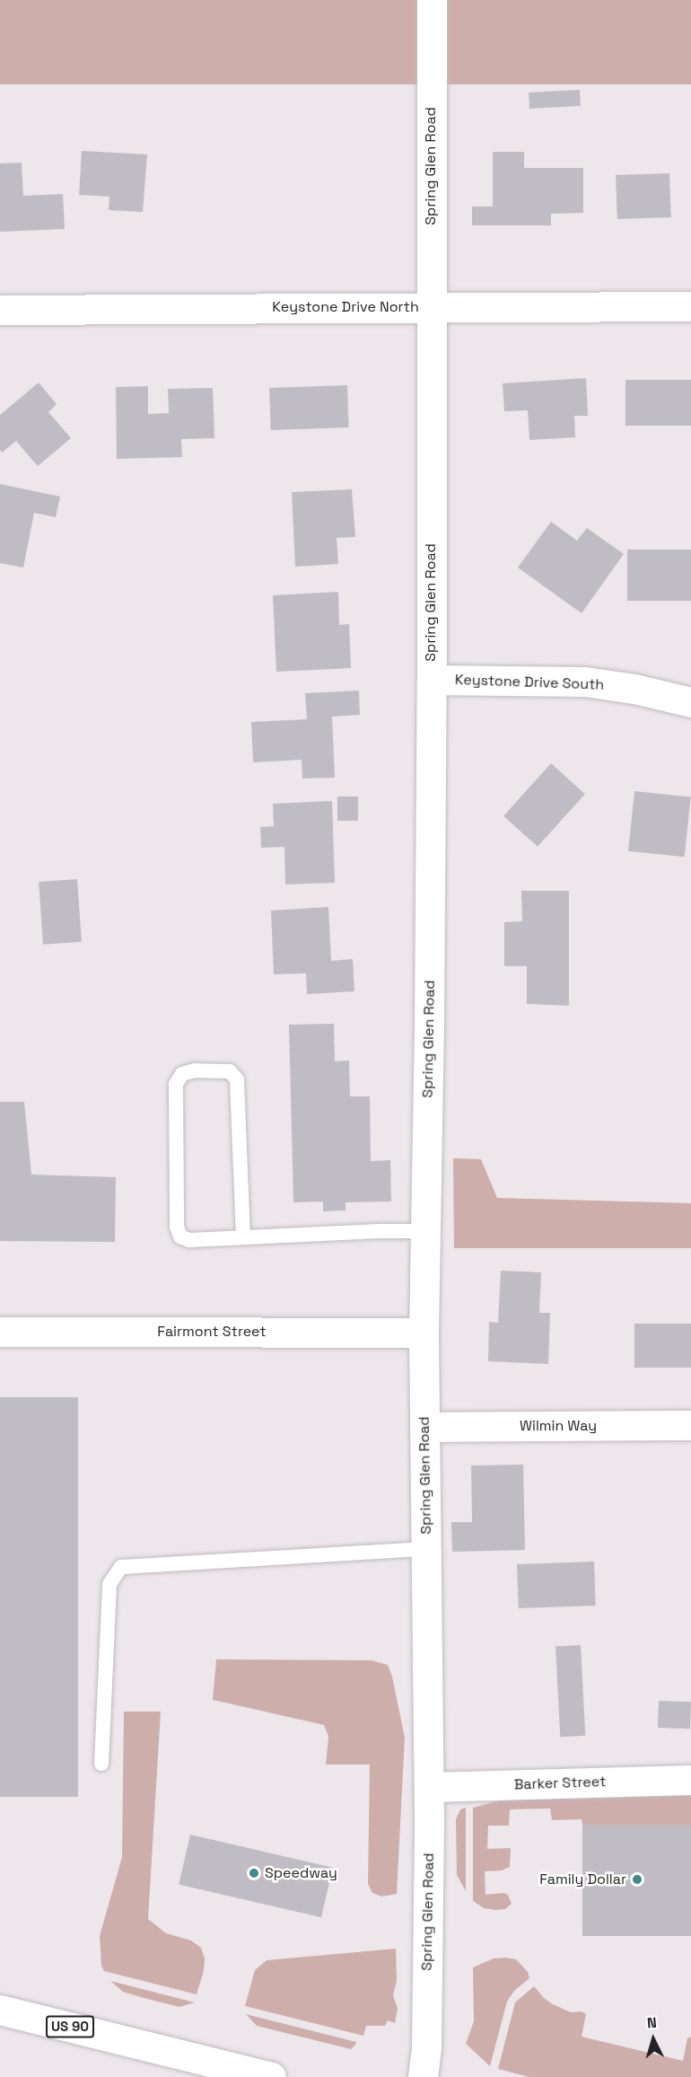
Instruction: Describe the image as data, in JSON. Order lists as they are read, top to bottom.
{
  "streets": {
    "main road": [
      "Spring Glen Road",
      "Keystone Drive North",
      "Keystone Drive South",
      "Fairmont Street",
      "Wilmin Way",
      "Barker Street",
      "US 90"
    ]
  },
  "crossings": [
    ["Spring Glen Road", "Keystone Drive North"],
    ["Spring Glen Road", "Keystone Drive South"],
    ["Spring Glen Road", "Fairmont Street"],
    ["Spring Glen Road", "Wilmin Way"],
    ["Spring Glen Road", "Barker Street"]
  ],
  "places": ["Speedway", "Family Dollar"],
  "north": "top"
}
